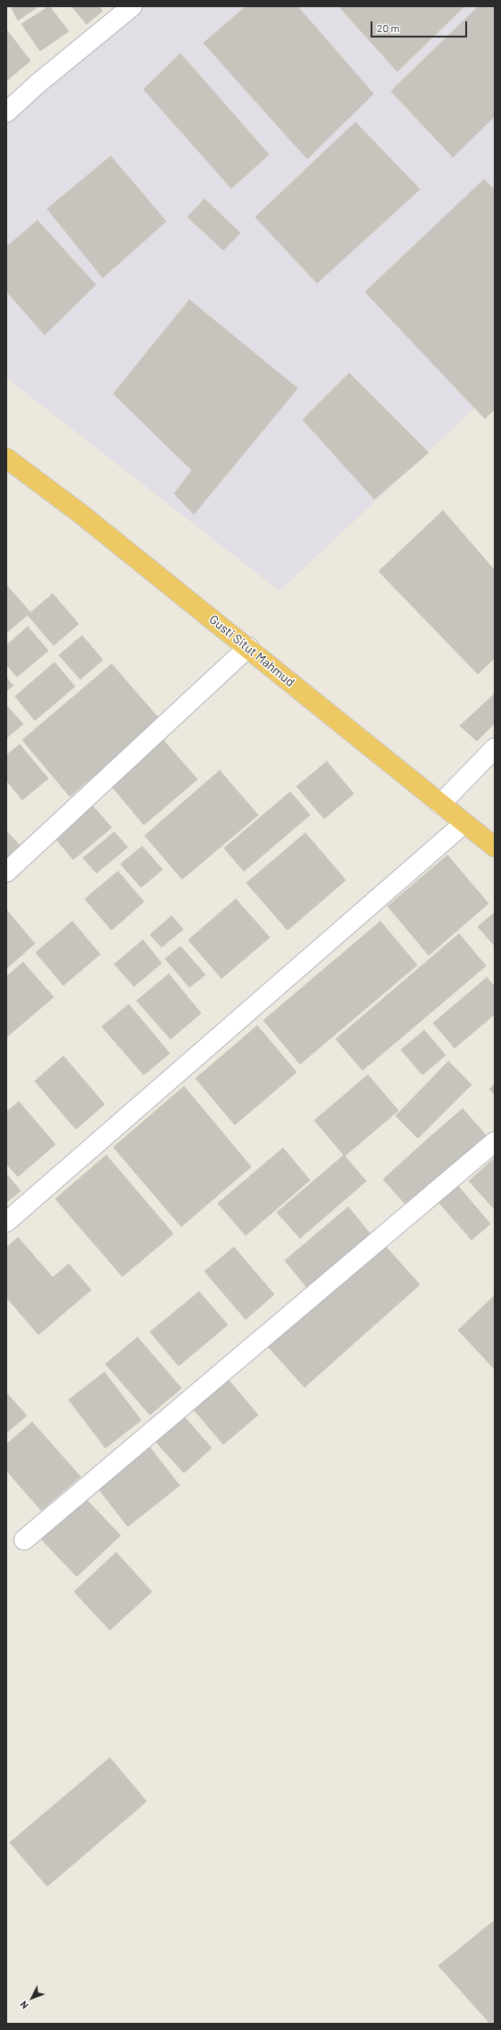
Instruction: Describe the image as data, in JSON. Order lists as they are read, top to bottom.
{
  "streets": {
    "highway": ["Gusti Situt Mahmud"]
  },
  "scale_bar": "20 m",
  "north": "bottom left"
}
